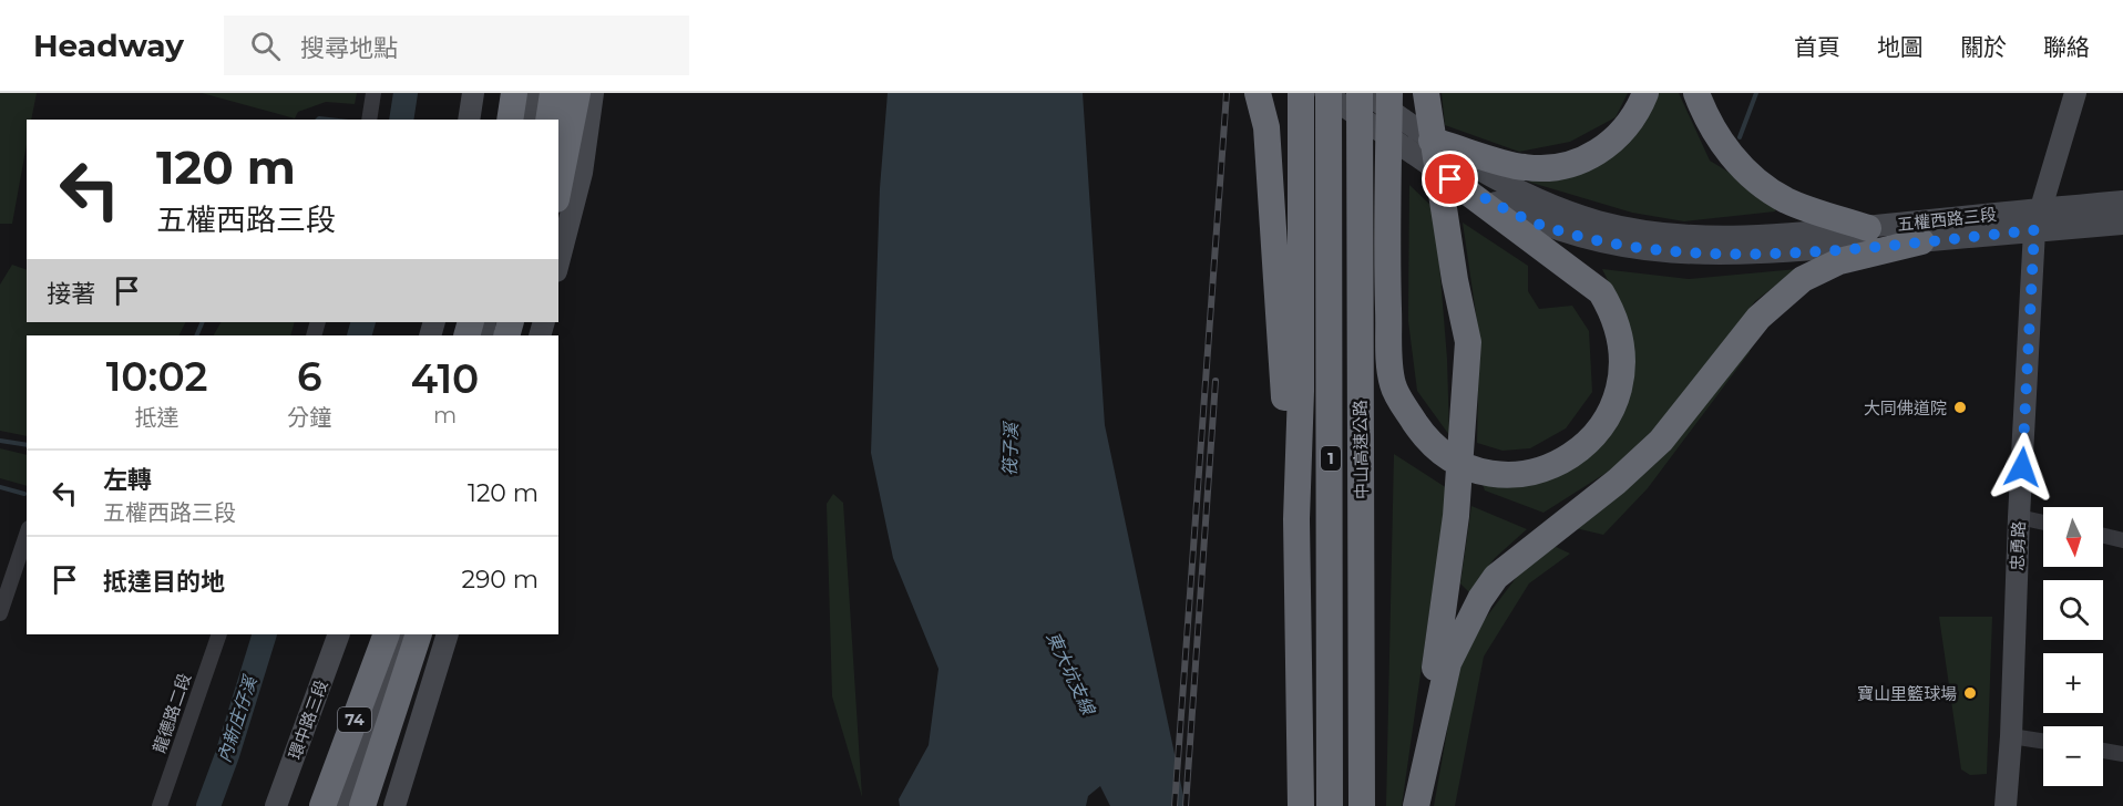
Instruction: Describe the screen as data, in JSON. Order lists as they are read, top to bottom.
{
  "streets": {
    "highway": ["中山高速公路", "1", "74"],
    "main road": ["五權西路三段", "忠勇路", "環中路三段"],
    "street": ["龍德路二段"]
  },
  "crossings": [
    ["五權西路三段", "中山高速公路"],
    ["五權西路三段", "忠勇路"]
  ],
  "water": ["筏子溪", "東大坑支線", "內新庄仔溪"],
  "places": ["大同佛道院", "寶山里籃球場"],
  "north": "bottom",
  "page": {
    "header": "Headway",
    "search": "搜尋地點",
    "nav": [
      "首頁",
      "地圖",
      "關於",
      "聯絡"
    ],
    "turn": ["120 m", "五權西路三段"],
    "then": "接著",
    "eta": [
      "10:02",
      "抵達",
      "6",
      "分鐘",
      "410",
      "m"
    ],
    "list": [
      {
        "name": "左轉",
        "note": "五權西路三段",
        "value": "120 m"
      },
      {
        "name": "抵達目的地",
        "value": "290 m"
      }
    ],
    "map_buttons": ["+", "−"]
  }
}
